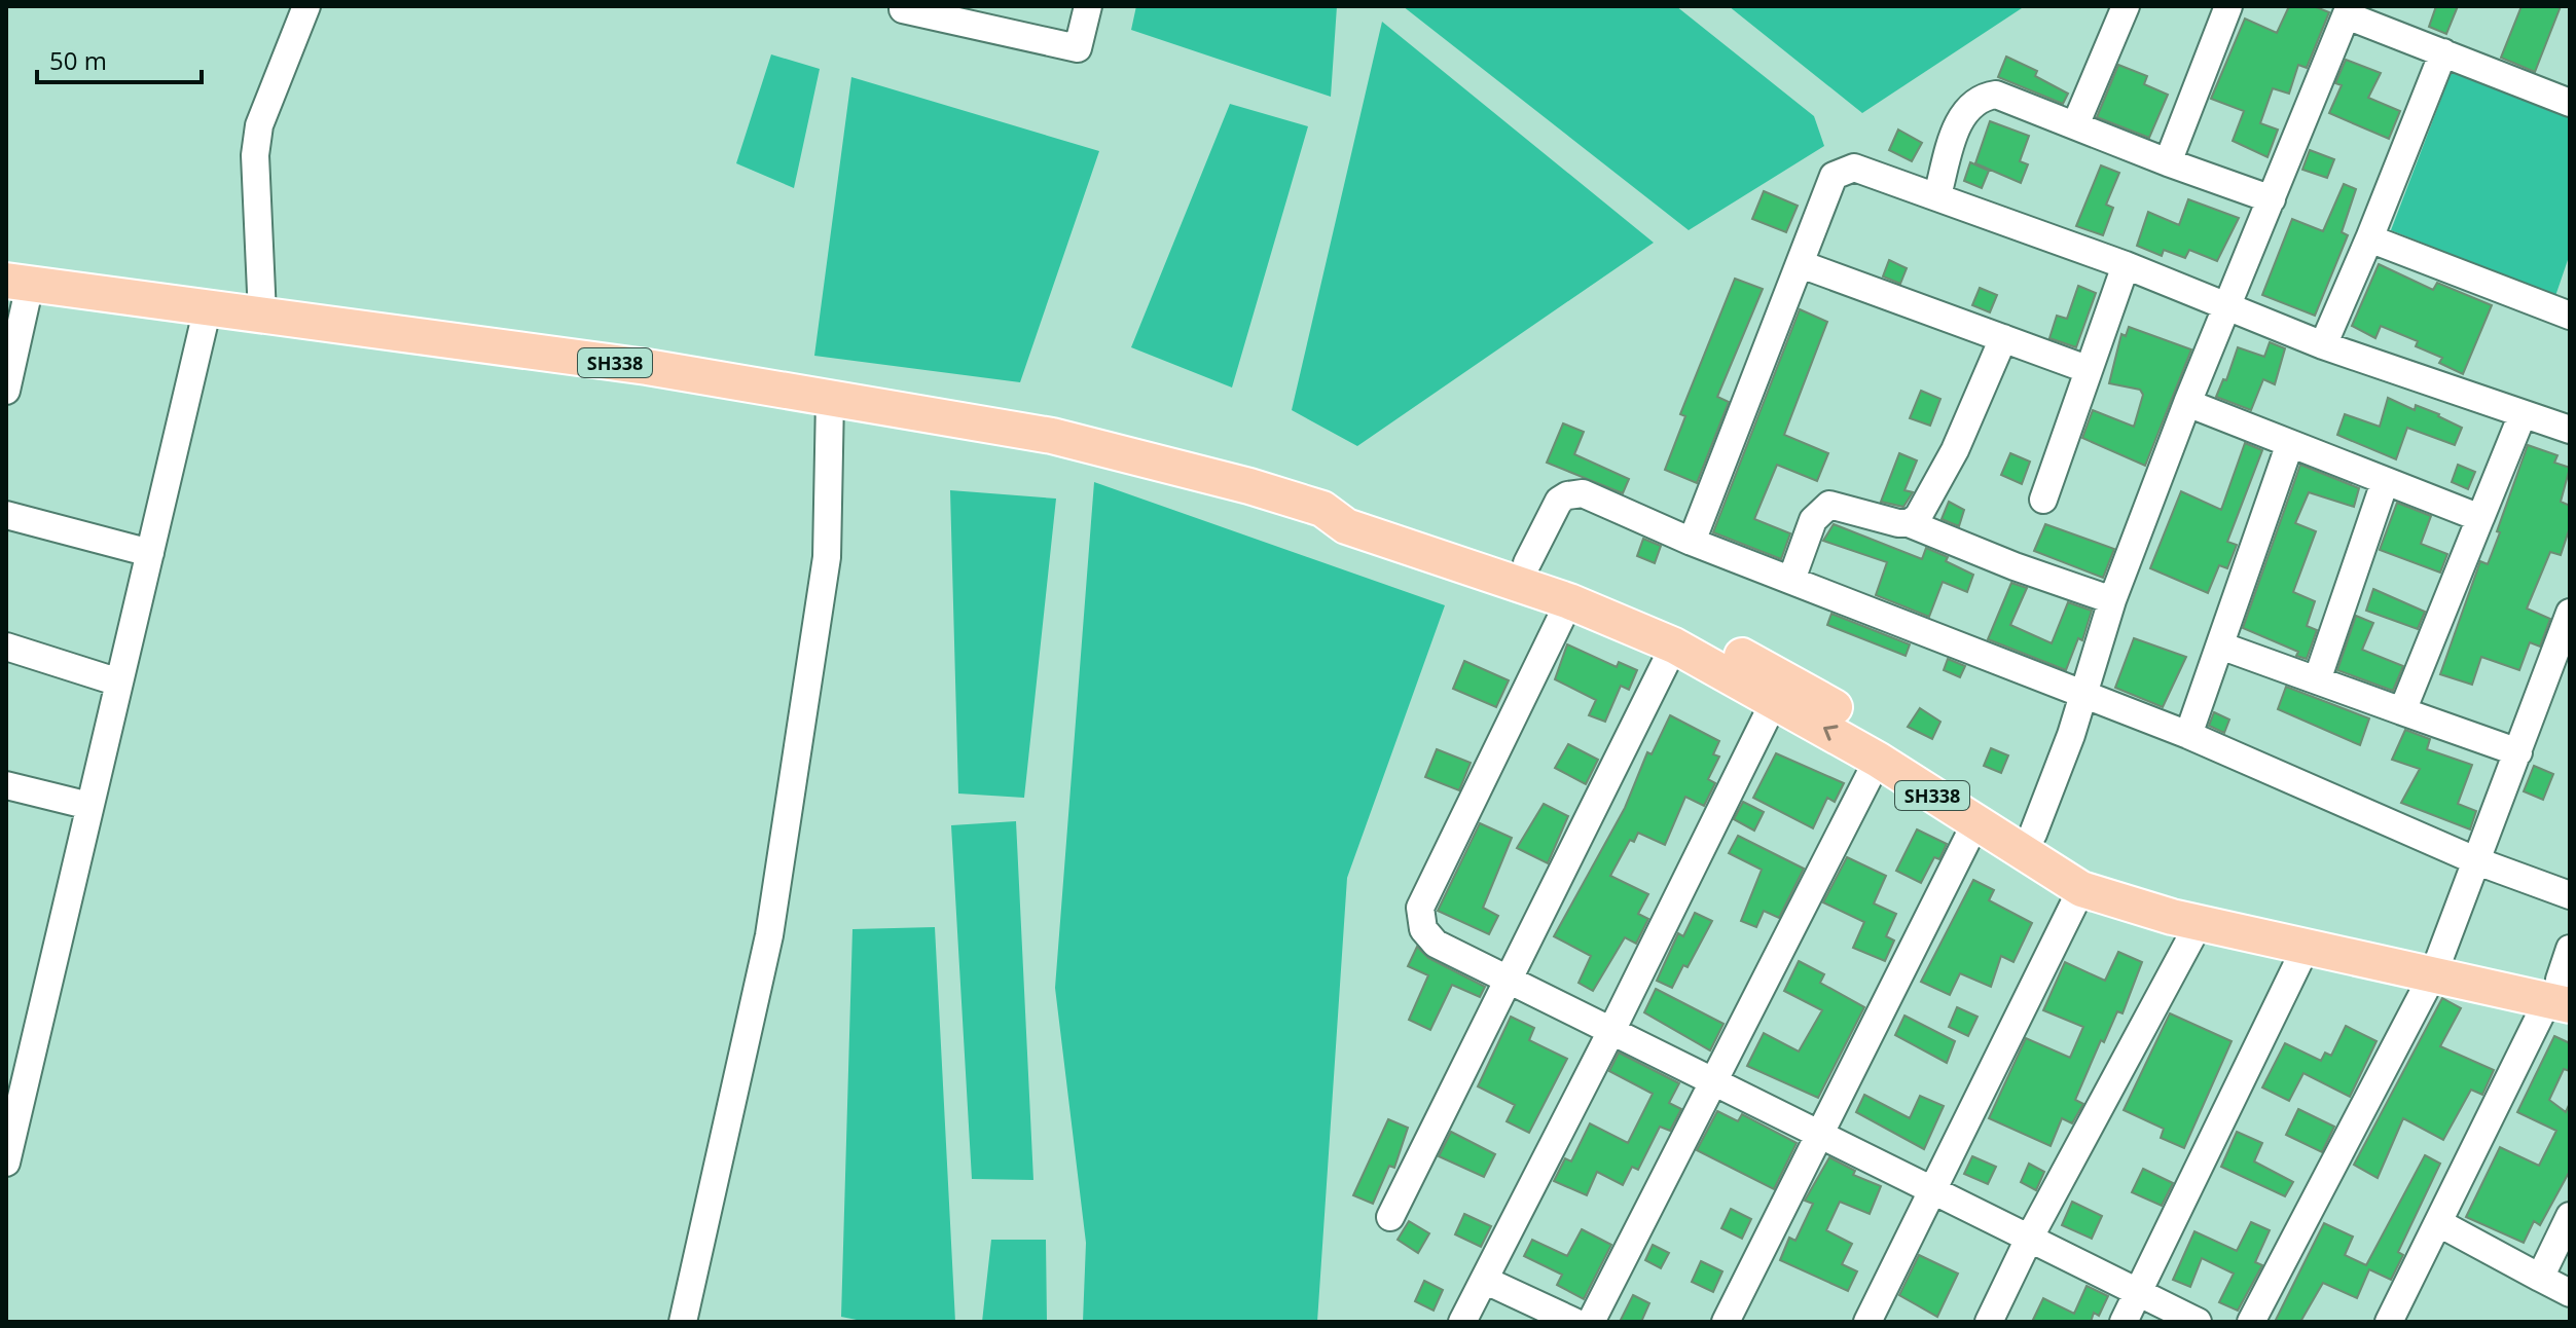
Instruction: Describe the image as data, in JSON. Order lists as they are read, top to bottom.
{
  "streets": {
    "main road": ["SH338"]
  },
  "scale_bar": "50 m"
}
